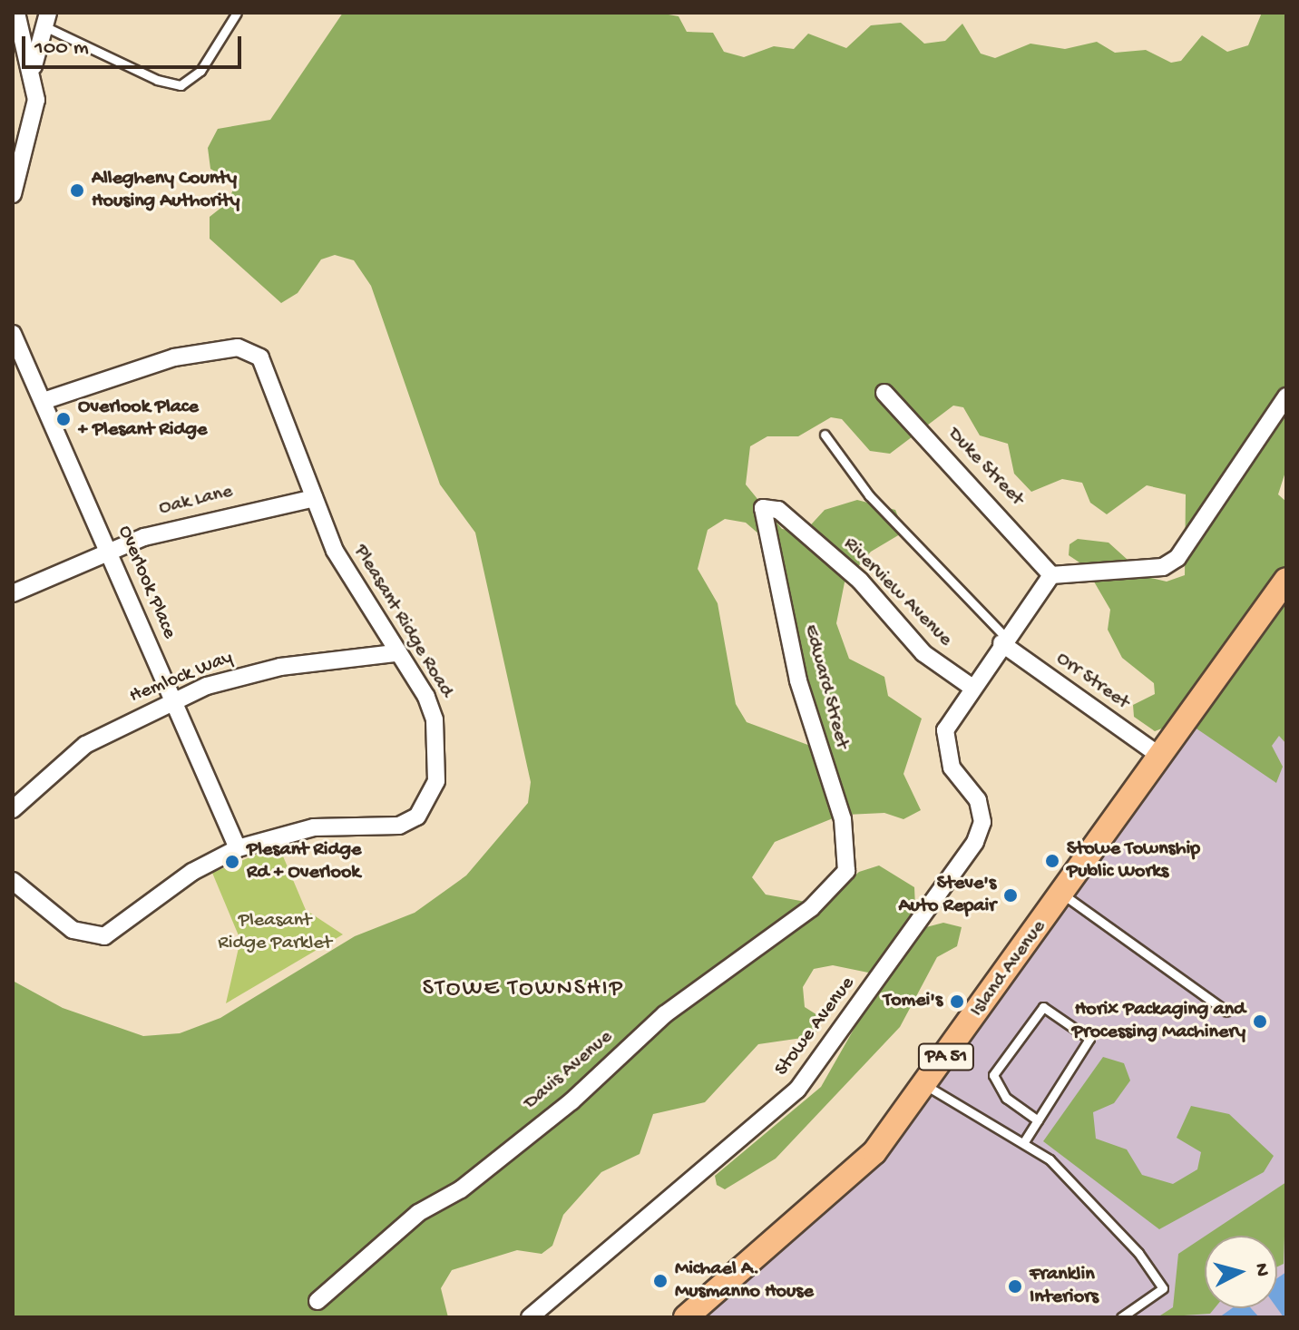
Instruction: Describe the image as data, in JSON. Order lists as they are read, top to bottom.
{
  "streets": {
    "main road": ["Island Avenue", "PA 51"],
    "street": [
      "Duke Street",
      "Oak Lane",
      "Overlook Place",
      "Riverview Avenue",
      "Pleasant Ridge Road",
      "Hemlock Way",
      "Orr Street",
      "Edward Street",
      "Stowe Avenue",
      "Davis Avenue"
    ]
  },
  "crossings": [
    ["Oak Lane", "Overlook Place"],
    ["Oak Lane", "Pleasant Ridge Road"],
    ["Overlook Place", "Pleasant Ridge Road"],
    ["Overlook Place", "Hemlock Way"],
    ["Riverview Avenue", "Edward Street"],
    ["Riverview Avenue", "Stowe Avenue"],
    ["Pleasant Ridge Road", "Hemlock Way"],
    ["Orr Street", "Island Avenue"],
    ["Edward Street", "Davis Avenue"]
  ],
  "districts": ["STOWE TOWNSHIP"],
  "parks": ["Pleasant Ridge Parklet"],
  "places": [
    "Allegheny County Housing Authority",
    "Overlook Place + Plesant Ridge",
    "Stowe Township Public Works",
    "Plesant Ridge Rd + Overlook",
    "Steve's Auto Repair",
    "Tomei's",
    "Horix Packaging and Processing Machinery",
    "Michael A. Musmanno House",
    "Franklin Interiors"
  ],
  "scale_bar": "100 m",
  "north": "right"
}
